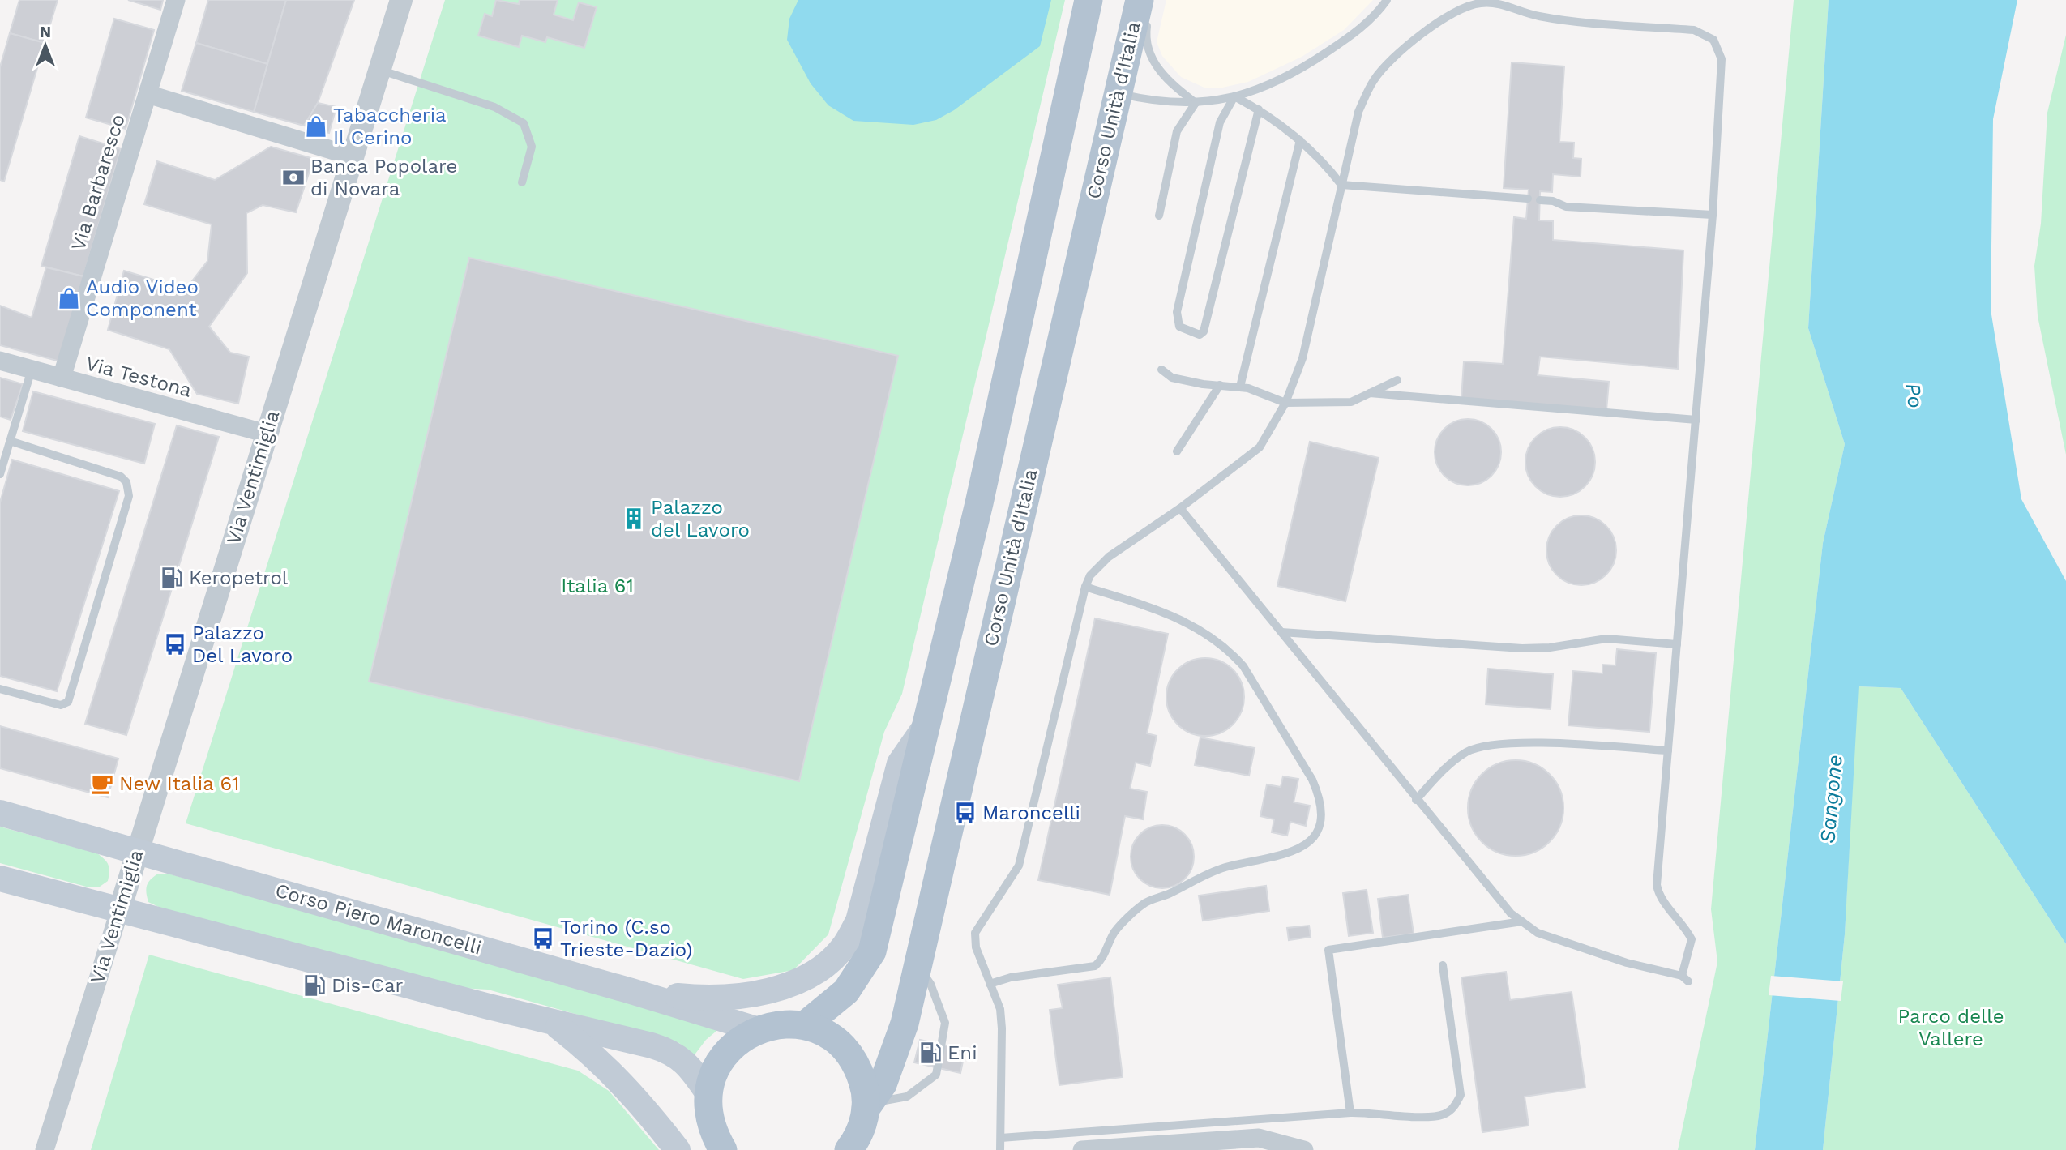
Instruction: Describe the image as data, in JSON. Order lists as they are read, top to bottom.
{
  "streets": {
    "main road": ["Corso Unità d'Italia", "Corso Piero Maroncelli"],
    "street": ["Via Barbaresco", "Via Testona", "Via Ventimiglia"]
  },
  "crossings": [
    ["Via Barbaresco", "Via Testona"],
    ["Via Testona", "Via Ventimiglia"],
    ["Via Ventimiglia", "Corso Piero Maroncelli"]
  ],
  "water": ["Po", "Sangone"],
  "parks": ["Italia 61", "Parco delle Vallere"],
  "places": {
    "shop": ["Tabaccheria Il Cerino", "Audio Video Component"],
    "bank": ["Banca Popolare di Novara"],
    "building": ["Palazzo del Lavoro"],
    "fuel station": ["Keropetrol", "Dis-Car", "Eni"],
    "bus stop": ["Palazzo Del Lavoro", "Maroncelli", "Torino (C.so Trieste-Dazio)"],
    "cafe": ["New Italia 61"]
  },
  "north": "top"
}
